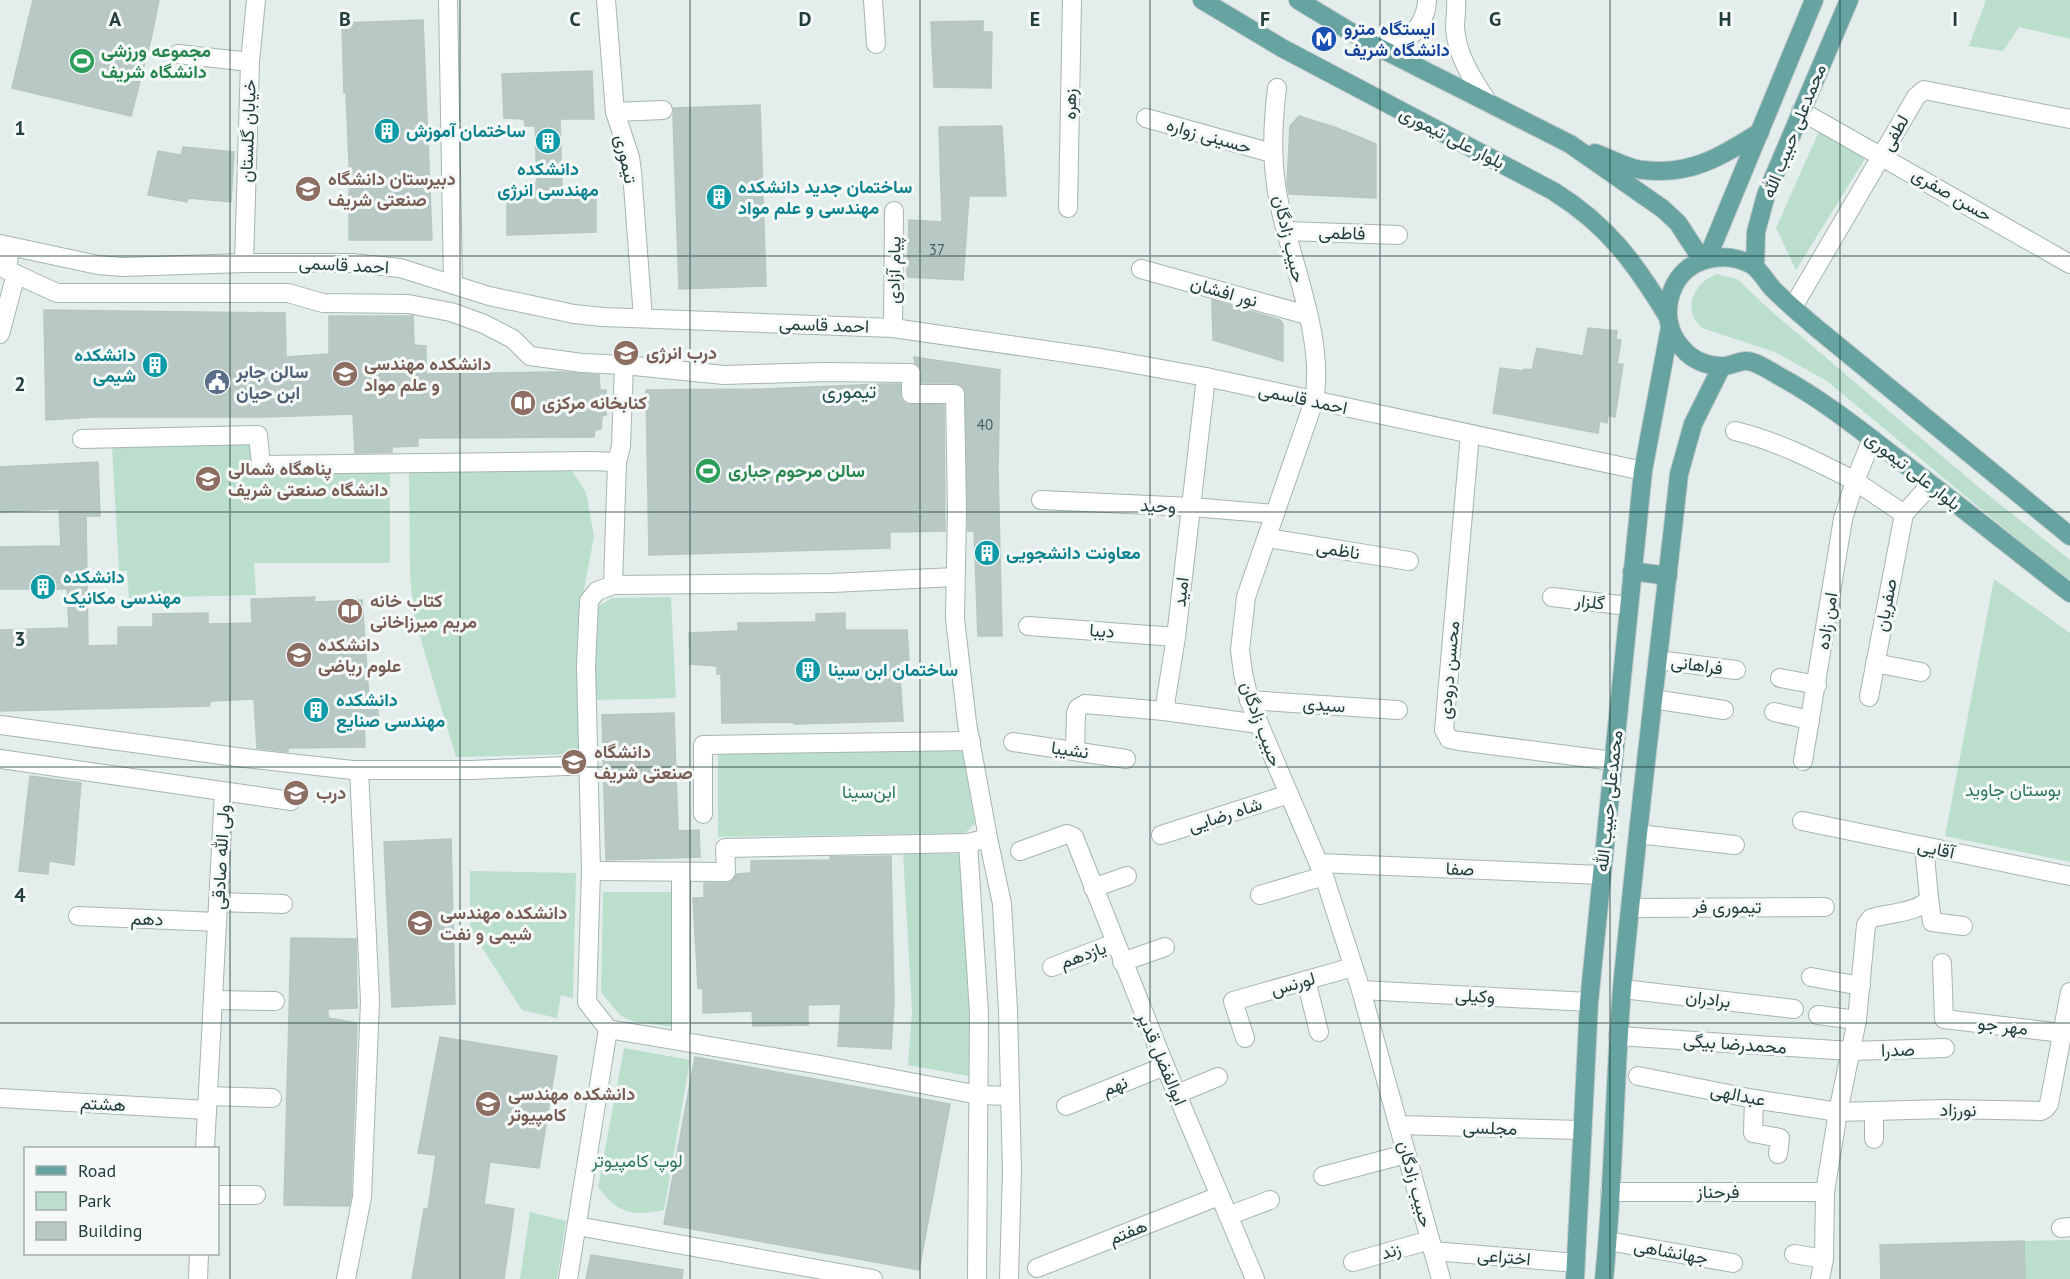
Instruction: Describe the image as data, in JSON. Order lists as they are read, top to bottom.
{
  "streets": {
    "main road": ["محمدعلی حبیب الله", "بلوار علی تیموری"],
    "street": [
      "زهره",
      "خیابان گلستان",
      "لطفی",
      "حسینی زواره",
      "تیموری",
      "حسن صفری",
      "فاطمی",
      "حبیب زادگان",
      "احمد قاسمی",
      "پیام آزادی",
      "نور افشان",
      "وحید",
      "ناظمی",
      "امید",
      "گلزار",
      "صفریان",
      "امن زاده",
      "دیبا",
      "فراهانی",
      "محسن درودی",
      "سیدی",
      "نشیبا",
      "شاه رضایی",
      "آقایی",
      "ولی الله صادقی",
      "صفا",
      "تیموری فر",
      "دهم",
      "یازدهم",
      "لورنس",
      "وکیلی",
      "برادران",
      "مهر جو",
      "محمدرضا بیگی",
      "صدرا",
      "ابوالفضل قدیر",
      "نهم",
      "عبدالهی",
      "هشتم",
      "نورزاد",
      "مجلسی",
      "فرحناز",
      "هفتم",
      "زند",
      "جهانشاهی",
      "اختراعی"
    ]
  },
  "crossings": [
    ["خیابان گلستان", "احمد قاسمی"],
    ["محمدعلی حبیب الله", "بلوار علی تیموری"],
    ["محمدعلی حبیب الله", "حسن صفری"],
    ["محمدعلی حبیب الله", "احمد قاسمی"],
    ["محمدعلی حبیب الله", "گلزار"],
    ["محمدعلی حبیب الله", "فراهانی"],
    ["محمدعلی حبیب الله", "محسن درودی"],
    ["محمدعلی حبیب الله", "صفا"],
    ["محمدعلی حبیب الله", "تیموری فر"],
    ["محمدعلی حبیب الله", "وکیلی"],
    ["محمدعلی حبیب الله", "برادران"],
    ["محمدعلی حبیب الله", "محمدرضا بیگی"],
    ["محمدعلی حبیب الله", "مجلسی"],
    ["محمدعلی حبیب الله", "فرحناز"],
    ["محمدعلی حبیب الله", "جهانشاهی"],
    ["محمدعلی حبیب الله", "اختراعی"],
    ["لطفی", "حسن صفری"],
    ["حسینی زواره", "حبیب زادگان"],
    ["بلوار علی تیموری", "امن زاده"],
    ["تیموری", "احمد قاسمی"],
    ["فاطمی", "حبیب زادگان"],
    ["حبیب زادگان", "احمد قاسمی"],
    ["حبیب زادگان", "نور افشان"],
    ["حبیب زادگان", "وحید"],
    ["حبیب زادگان", "ناظمی"],
    ["حبیب زادگان", "سیدی"],
    ["حبیب زادگان", "شاه رضایی"],
    ["حبیب زادگان", "صفا"],
    ["حبیب زادگان", "لورنس"],
    ["حبیب زادگان", "وکیلی"],
    ["حبیب زادگان", "مجلسی"],
    ["حبیب زادگان", "زند"],
    ["حبیب زادگان", "اختراعی"],
    ["احمد قاسمی", "پیام آزادی"],
    ["احمد قاسمی", "امید"],
    ["احمد قاسمی", "محسن درودی"],
    ["وحید", "امید"],
    ["امید", "دیبا"],
    ["امید", "نشیبا"],
    ["ولی الله صادقی", "دهم"],
    ["ولی الله صادقی", "هشتم"],
    ["یازدهم", "ابوالفضل قدیر"],
    ["مهر جو", "نورزاد"],
    ["محمدرضا بیگی", "صدرا"],
    ["ابوالفضل قدیر", "نهم"],
    ["ابوالفضل قدیر", "هفتم"],
    ["عبدالهی", "نورزاد"],
    ["زند", "اختراعی"]
  ],
  "districts": ["تیموری"],
  "parks": ["بوستان جاوید", "ابن‌سینا", "لوپ کامپیوتر"],
  "places": {
    "metro station": ["ایستگاه مترو دانشگاه شریف"],
    "sports": ["مجموعه ورزشی دانشگاه شریف", "سالن مرحوم جباری"],
    "building": [
      "ساختمان آموزش",
      "دانشکده مهندسی انرژی",
      "ساختمان جدید دانشکده مهندسی و علم مواد",
      "دانشکده شیمی",
      "معاونت دانشجویی",
      "دانشکده مهندسی مکانیک",
      "ساختمان ابن سینا",
      "دانشکده مهندسی صنایع"
    ],
    "school or university": [
      "دبیرستان دانشگاه صنعتی شریف",
      "درب انرژی",
      "دانشکده مهندسی و علم مواد",
      "پناهگاه شمالی دانشگاه صنعتی شریف",
      "دانشکده علوم ریاضی",
      "دانشگاه صنعتی شریف",
      "درب",
      "دانشکده مهندسی شیمی و نفت",
      "دانشکده مهندسی کامپیوتر"
    ],
    "public building": ["سالن جابر ابن حیان"],
    "library": ["کنابخانه مرکزی", "کتاب خانه مریم میرزاخانی"]
  },
  "house_numbers": ["37", "40"],
  "legend": ["Road", "Park", "Building"],
  "grid": {
    "columns": [
      "A",
      "B",
      "C",
      "D",
      "E",
      "F",
      "G",
      "H",
      "I"
    ],
    "rows": [
      "1",
      "2",
      "3",
      "4"
    ]
  }
}
